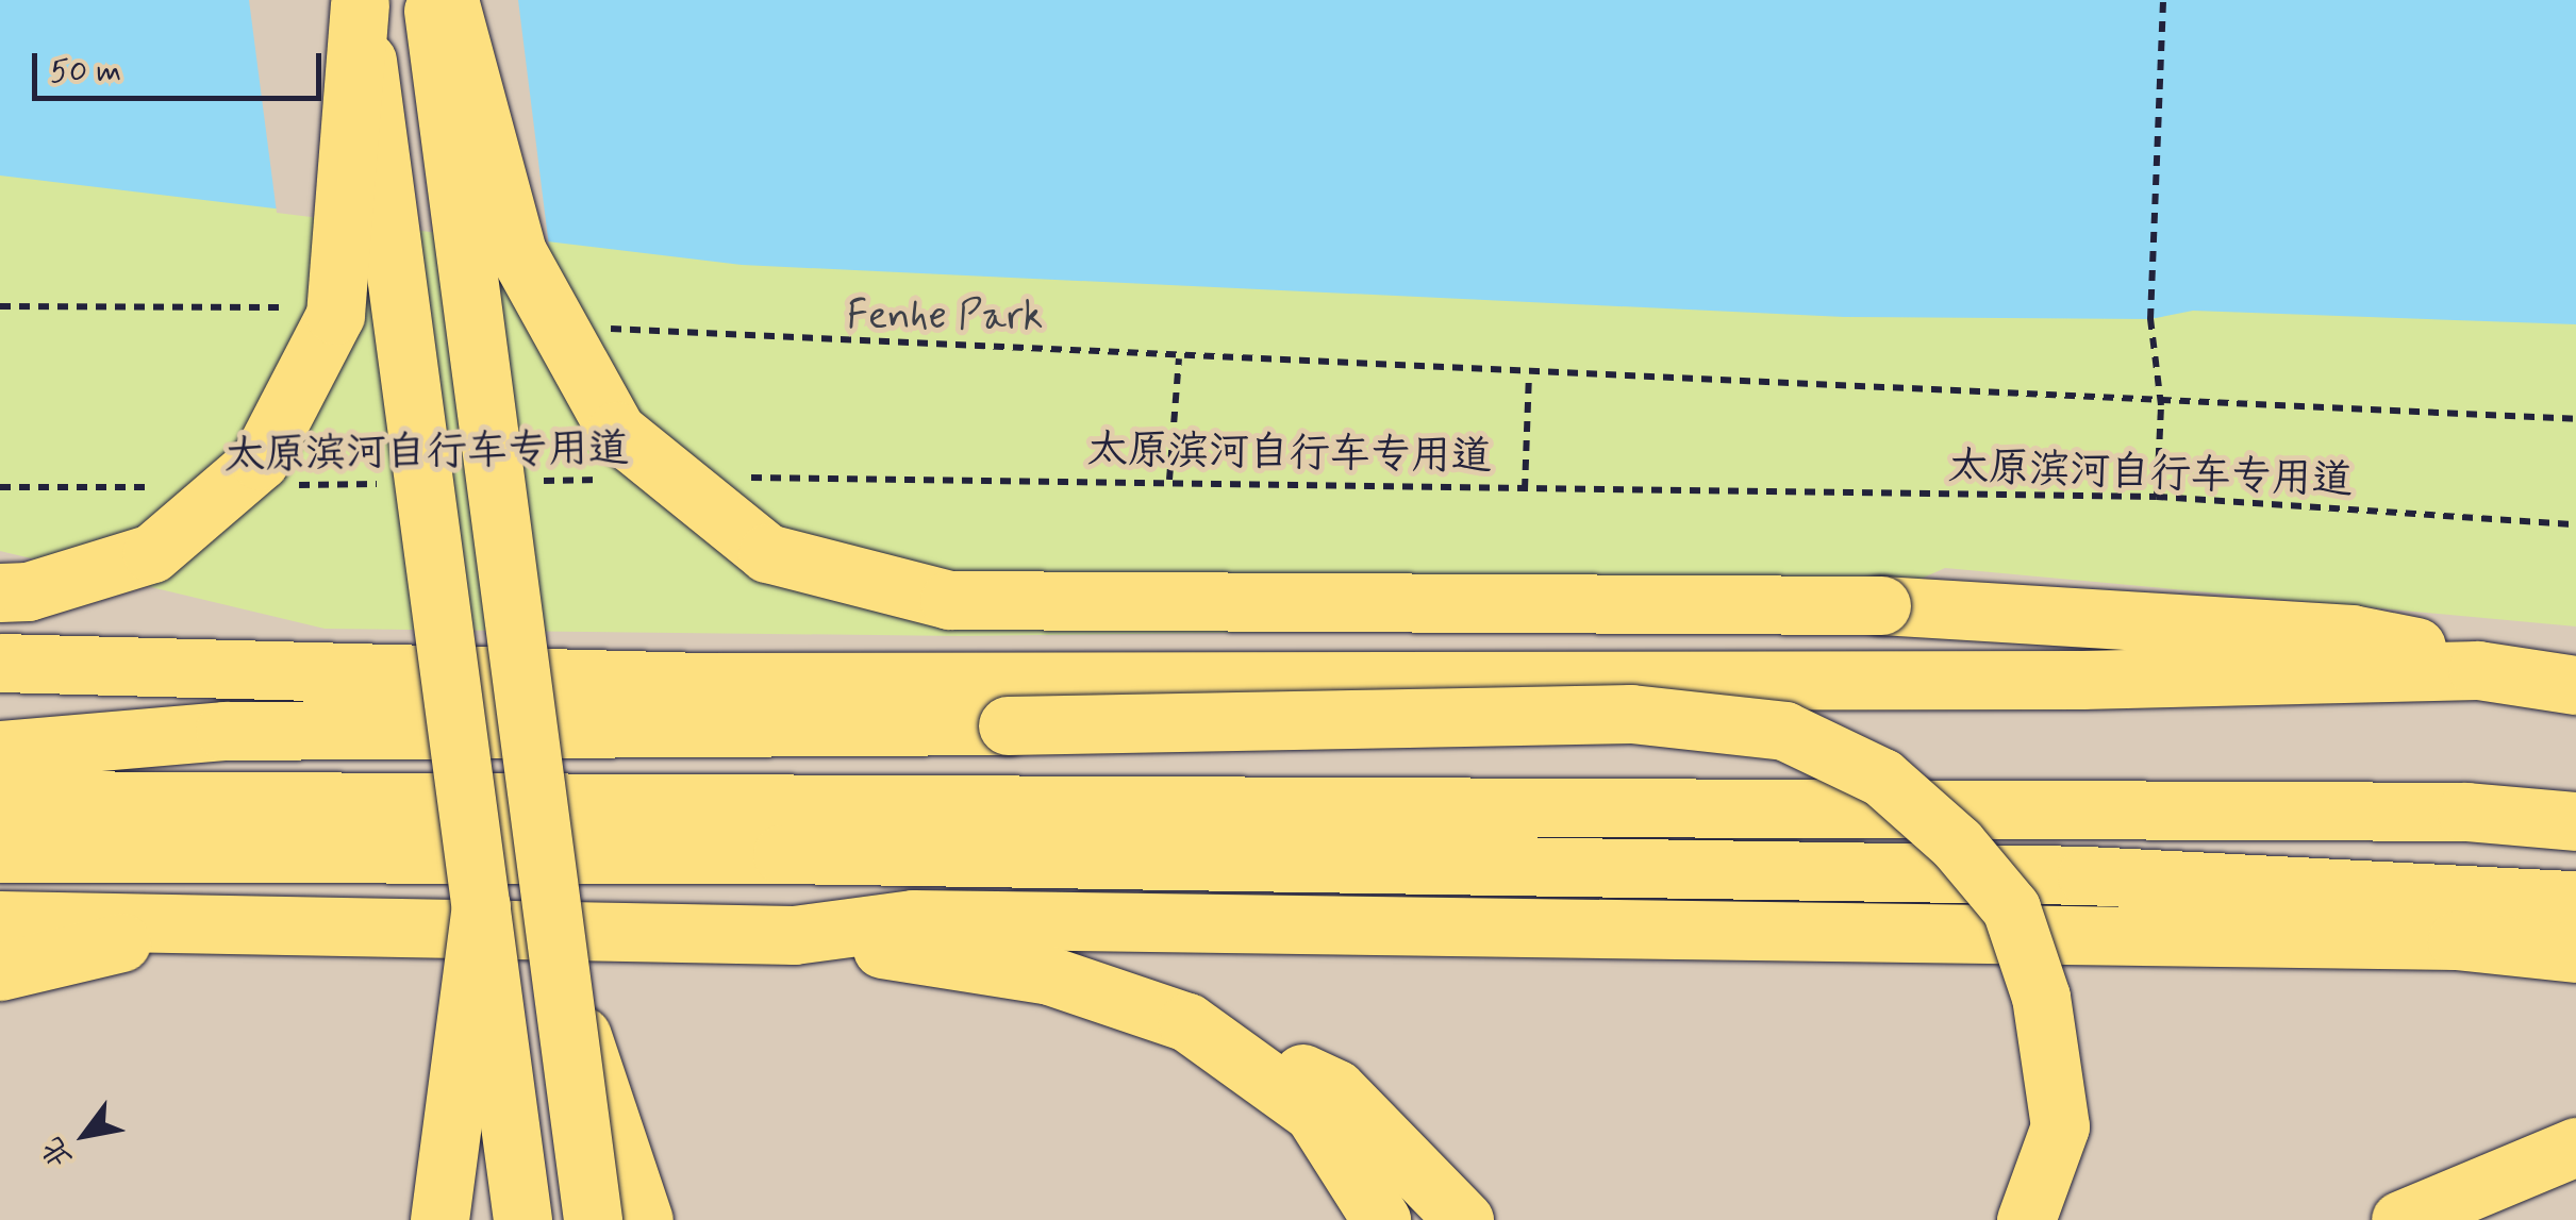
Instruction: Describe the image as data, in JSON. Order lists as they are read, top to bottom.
{
  "streets": {
    "path": ["太原滨河自行车专用道"]
  },
  "parks": ["Fenhe Park"],
  "scale_bar": "50 m",
  "north": "bottom left"
}
